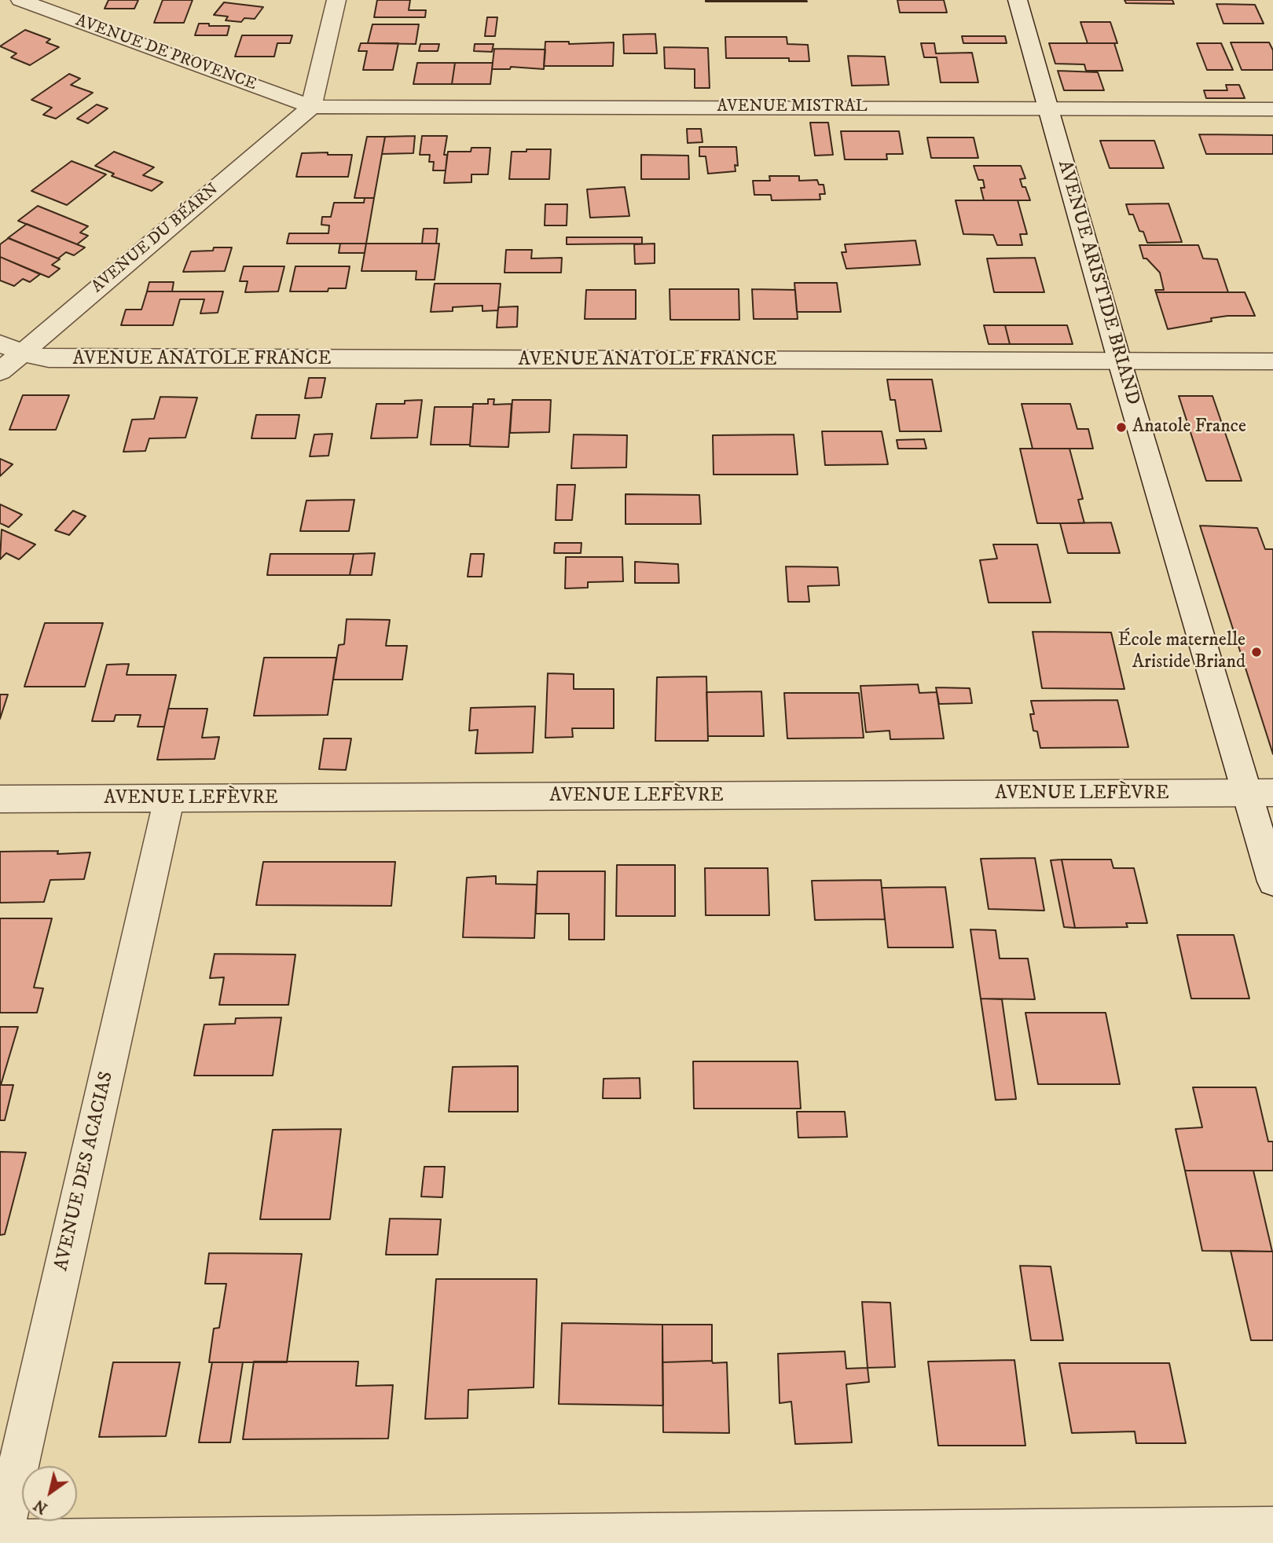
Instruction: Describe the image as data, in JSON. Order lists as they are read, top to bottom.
{
  "streets": {
    "street": [
      "AVENUE DE PROVENCE",
      "AVENUE MISTRAL",
      "AVENUE DU BÉARN",
      "AVENUE ARISTIDE BRIAND",
      "AVENUE ANATOLE FRANCE",
      "AVENUE LEFÈVRE",
      "AVENUE DES ACACIAS"
    ]
  },
  "crossings": [
    ["AVENUE DE PROVENCE", "AVENUE MISTRAL"],
    ["AVENUE DE PROVENCE", "AVENUE DU BÉARN"],
    ["AVENUE MISTRAL", "AVENUE DU BÉARN"],
    ["AVENUE MISTRAL", "AVENUE ARISTIDE BRIAND"],
    ["AVENUE DU BÉARN", "AVENUE ANATOLE FRANCE"],
    ["AVENUE ARISTIDE BRIAND", "AVENUE ANATOLE FRANCE"],
    ["AVENUE ARISTIDE BRIAND", "AVENUE LEFÈVRE"],
    ["AVENUE LEFÈVRE", "AVENUE DES ACACIAS"]
  ],
  "places": ["Anatole France", "École maternelle Aristide Briand"],
  "north": "bottom left"
}
